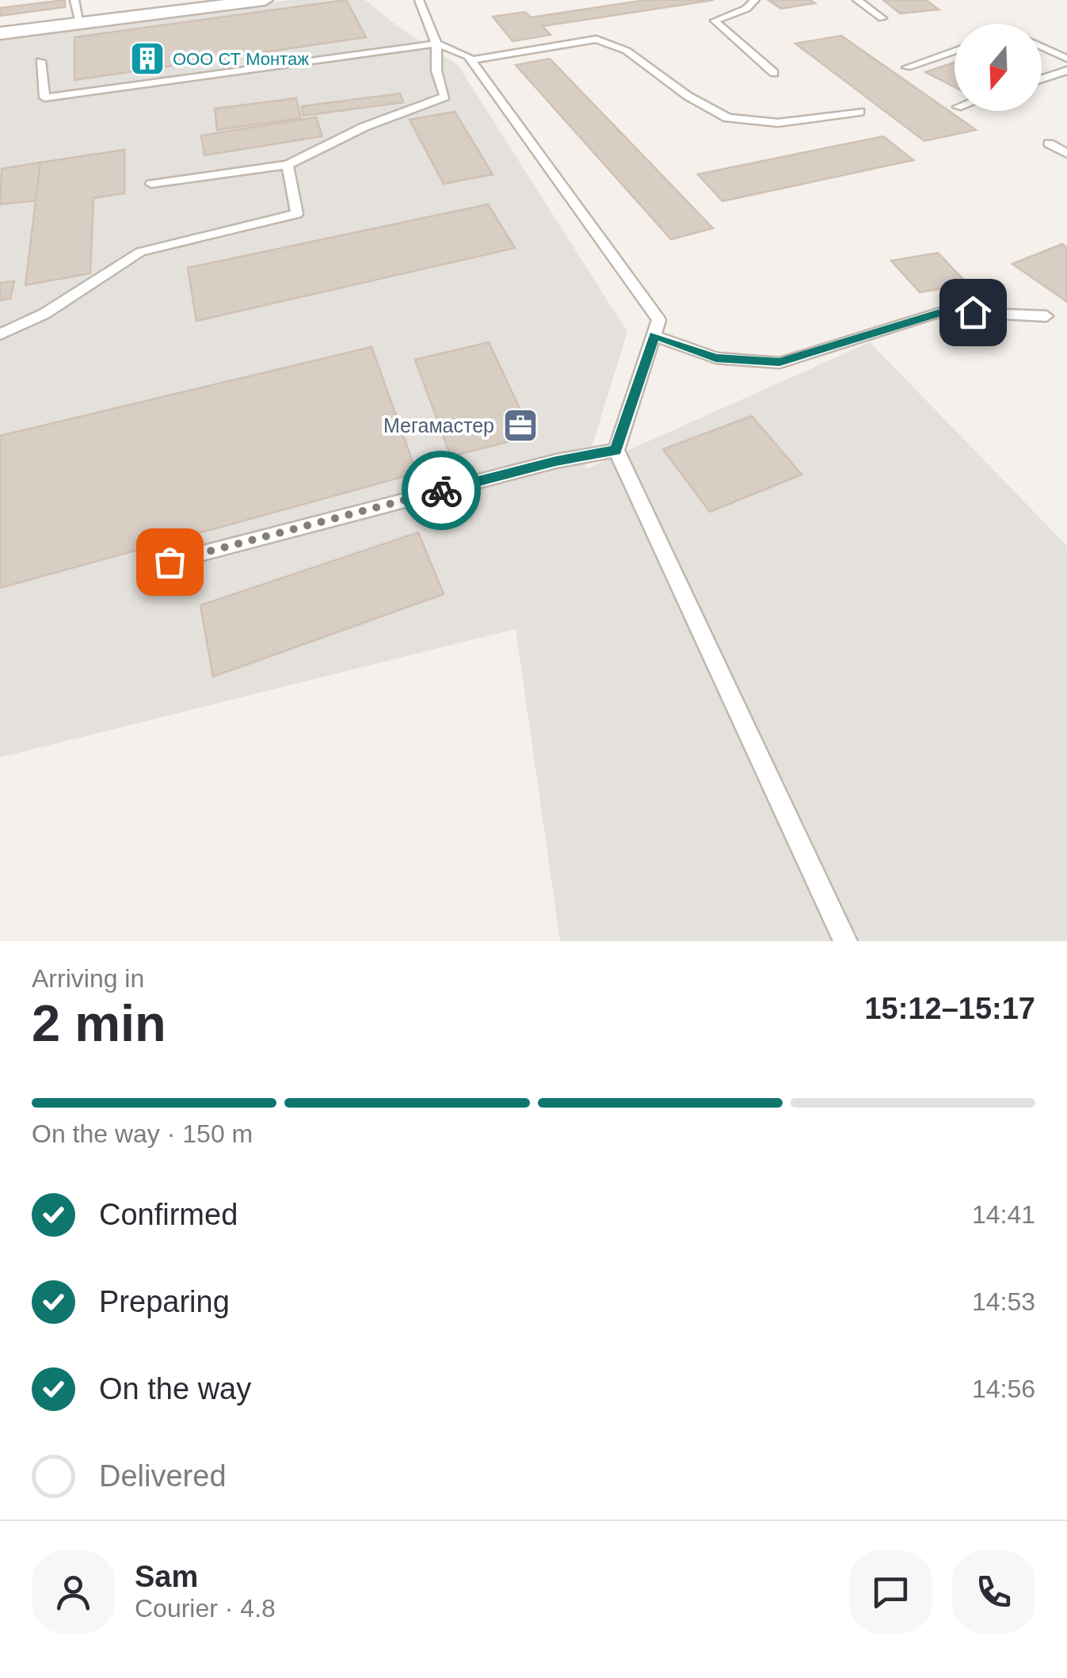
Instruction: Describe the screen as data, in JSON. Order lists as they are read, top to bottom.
{
  "places": {
    "building": ["ООО СТ Монтаж"],
    "office": ["Мегамастер"]
  },
  "north": "bottom",
  "page": {
    "heading": ["2 min", "Arriving in", "15:12–15:17"],
    "panel": ["Sam", "Courier · 4.8"],
    "bar": "On the way · 150 m",
    "list": [
      ["Confirmed", "14:41"],
      ["Preparing", "14:53"],
      ["On the way", "14:56"],
      "Delivered"
    ]
  }
}
